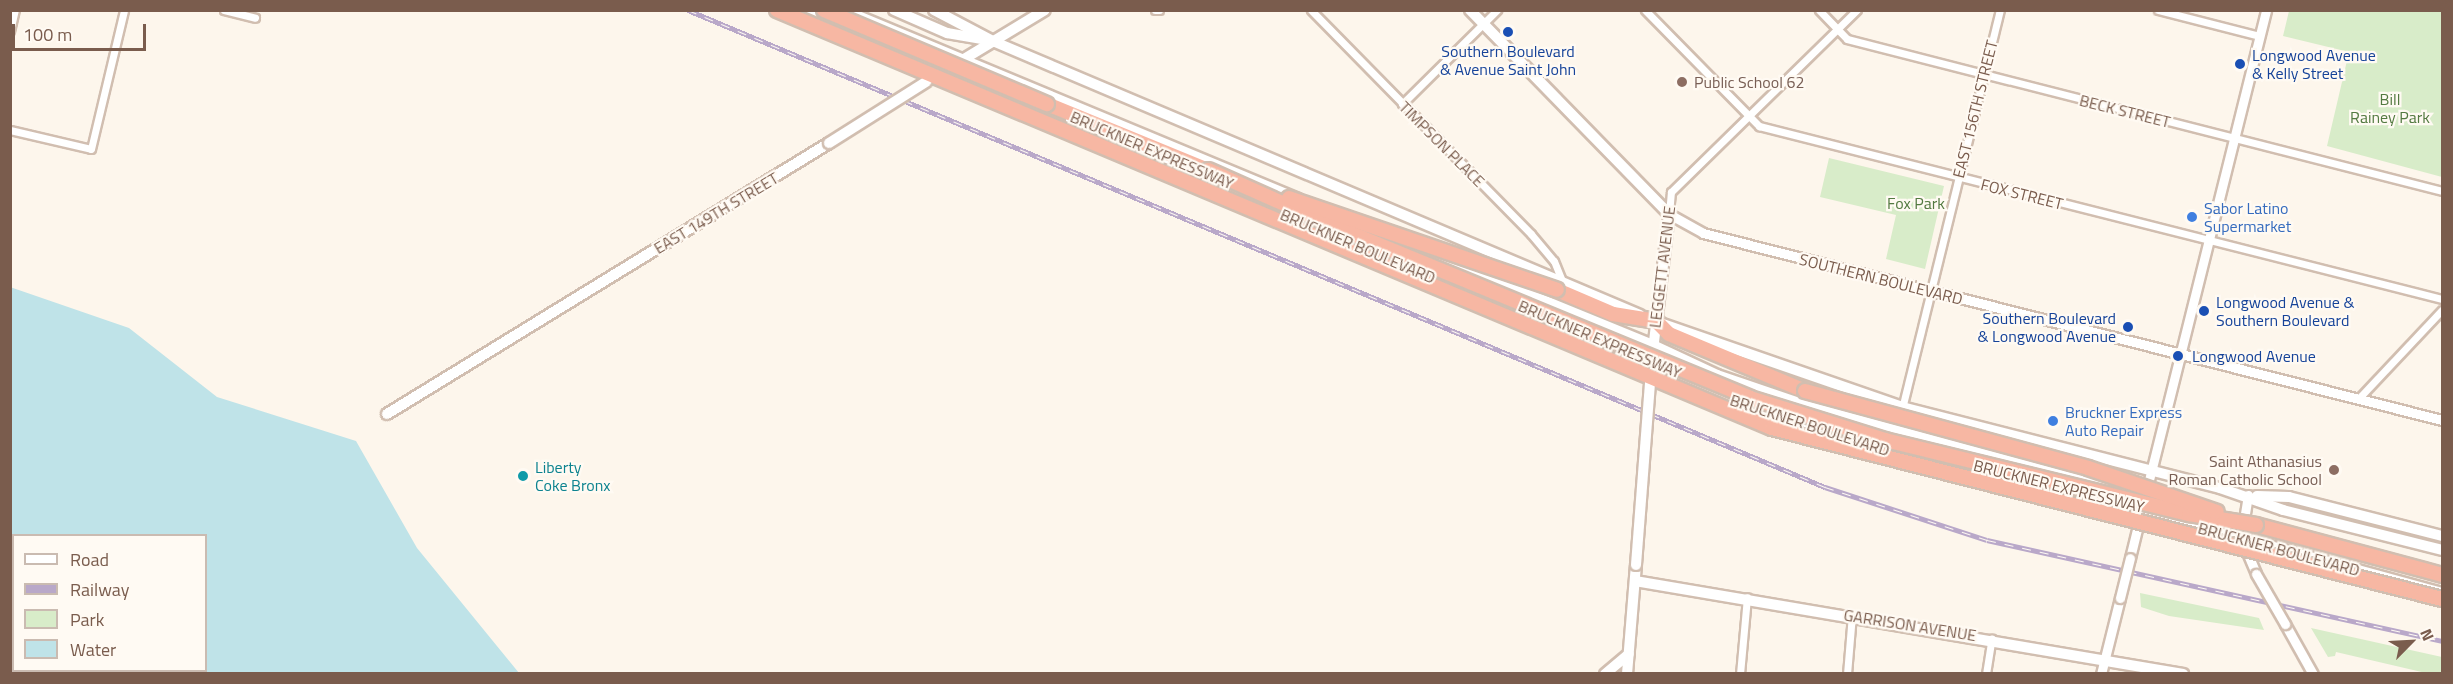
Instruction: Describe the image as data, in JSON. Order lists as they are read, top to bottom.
{
  "streets": {
    "highway": ["BRUCKNER EXPRESSWAY"],
    "main road": [
      "EAST 149TH STREET",
      "BRUCKNER BOULEVARD",
      "LEGGETT AVENUE",
      "SOUTHERN BOULEVARD",
      "GARRISON AVENUE"
    ],
    "street": [
      "EAST 156TH STREET",
      "BECK STREET",
      "TIMPSON PLACE",
      "FOX STREET"
    ]
  },
  "crossings": [
    ["EAST 156TH STREET", "BECK STREET"],
    ["EAST 156TH STREET", "FOX STREET"],
    ["EAST 156TH STREET", "BRUCKNER BOULEVARD"],
    ["EAST 156TH STREET", "SOUTHERN BOULEVARD"],
    ["BECK STREET", "LEGGETT AVENUE"],
    ["BRUCKNER EXPRESSWAY", "BRUCKNER BOULEVARD"],
    ["FOX STREET", "LEGGETT AVENUE"],
    ["EAST 149TH STREET", "BRUCKNER BOULEVARD"],
    ["BRUCKNER BOULEVARD", "LEGGETT AVENUE"],
    ["LEGGETT AVENUE", "SOUTHERN BOULEVARD"],
    ["LEGGETT AVENUE", "GARRISON AVENUE"]
  ],
  "parks": ["Bill Rainey Park", "Fox Park"],
  "places": [
    "Southern Boulevard & Avenue Saint John",
    "Longwood Avenue & Kelly Street",
    "Public School 62",
    "Sabor Latino Supermarket",
    "Longwood Avenue & Southern Boulevard",
    "Southern Boulevard & Longwood Avenue",
    "Longwood Avenue",
    "Bruckner Express Auto Repair",
    "Saint Athanasius Roman Catholic School",
    "Liberty Coke Bronx"
  ],
  "legend": [
    "Road",
    "Railway",
    "Park",
    "Water"
  ],
  "scale_bar": "100 m",
  "north": "top right"
}
